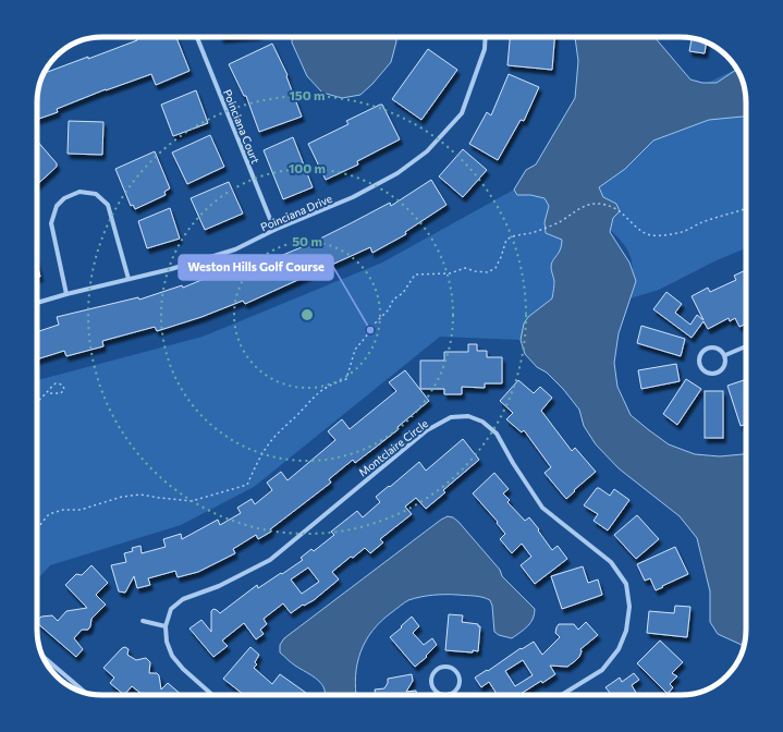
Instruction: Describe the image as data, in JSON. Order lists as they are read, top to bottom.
{
  "streets": {
    "street": ["Poinciana Court", "Poinciana Drive", "Montclaire Circle"]
  },
  "crossings": [
    ["Poinciana Court", "Poinciana Drive"]
  ],
  "places": ["Weston Hills Golf Course"],
  "rings": ["150 m", "100 m", "50 m"]
}
